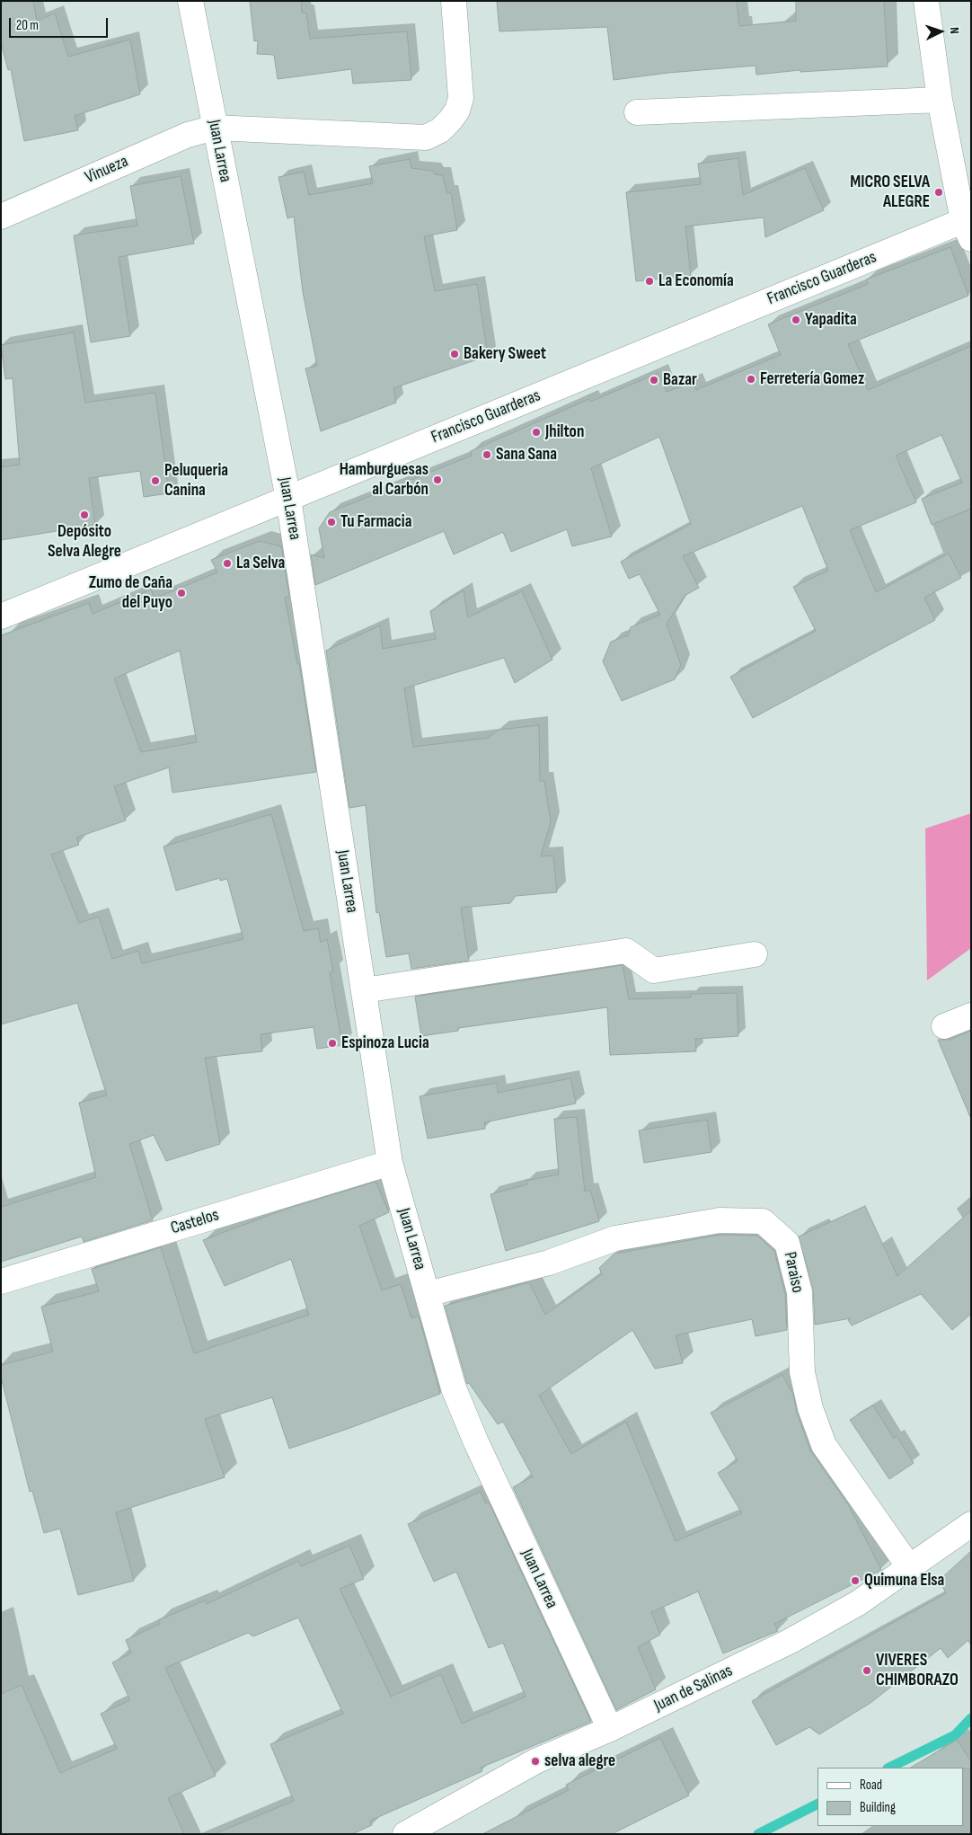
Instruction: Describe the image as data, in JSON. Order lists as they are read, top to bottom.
{
  "streets": {
    "street": [
      "Juan Larrea",
      "Vinueza",
      "Francisco Guarderas",
      "Castelos",
      "Paraiso",
      "Juan de Salinas"
    ]
  },
  "crossings": [
    ["Juan Larrea", "Vinueza"],
    ["Juan Larrea", "Francisco Guarderas"],
    ["Juan Larrea", "Castelos"],
    ["Juan Larrea", "Paraiso"],
    ["Juan Larrea", "Juan de Salinas"],
    ["Paraiso", "Juan de Salinas"]
  ],
  "places": [
    "MICRO SELVA ALEGRE",
    "La Economía",
    "Yapadita",
    "Bakery Sweet",
    "Ferretería Gomez",
    "Bazar",
    "Jhilton",
    "Sana Sana",
    "Hamburguesas al Carbón",
    "Peluqueria Canina",
    "Depósito Selva Alegre",
    "Tu Farmacia",
    "La Selva",
    "Zumo de Caña del Puyo",
    "Espinoza Lucia",
    "Quimuna Elsa",
    "VIVERES CHIMBORAZO",
    "selva alegre"
  ],
  "legend": ["Road", "Building"],
  "scale_bar": "20 m",
  "north": "right"
}
